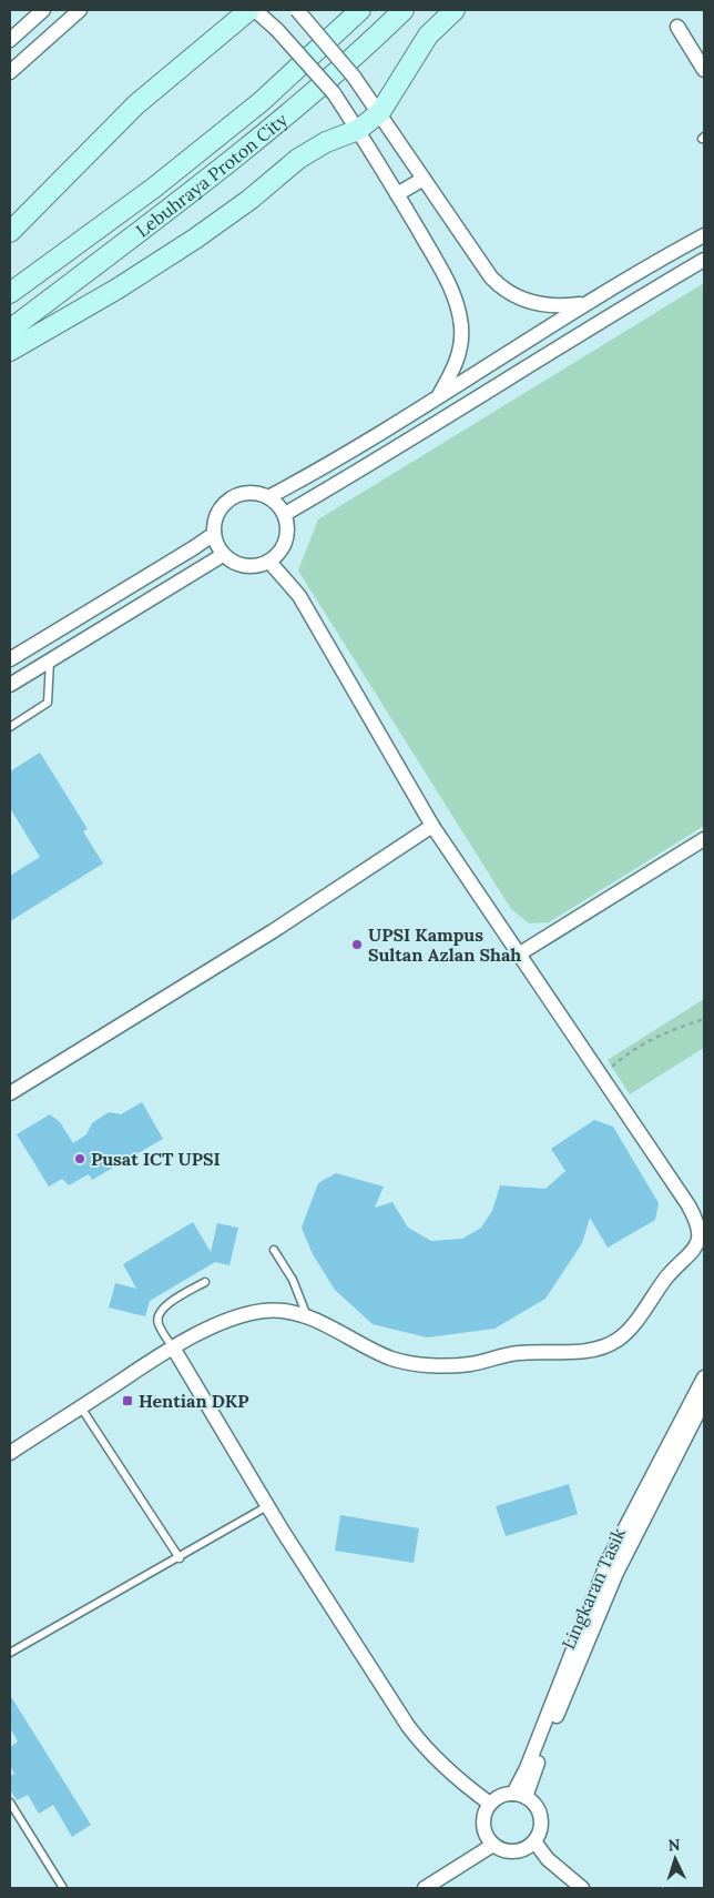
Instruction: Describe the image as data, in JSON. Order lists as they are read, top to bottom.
{
  "streets": {
    "main road": ["Lebuhraya Proton City"],
    "street": ["Lingkaran Tasik"]
  },
  "places": {
    "other": ["UPSI Kampus Sultan Azlan Shah", "Pusat ICT UPSI"],
    "transit": ["Hentian DKP"]
  },
  "north": "top"
}
